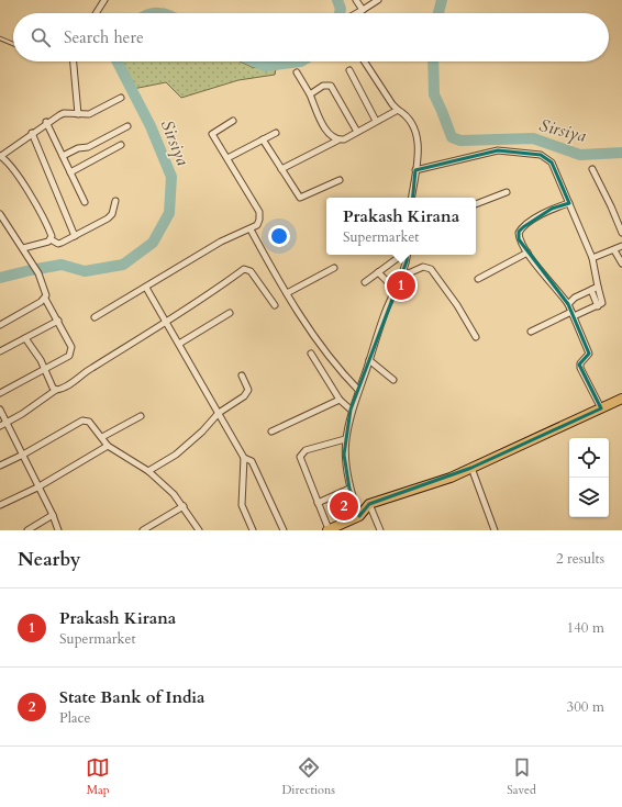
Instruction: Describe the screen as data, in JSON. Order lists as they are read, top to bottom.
{
  "water": ["Sirsiya"],
  "page": {
    "search": "Search here",
    "popup": ["Prakash Kirana", "Supermarket"],
    "pins": ["1", "2"],
    "heading": ["Nearby", "2 results"],
    "list": [
      {
        "mark": "1",
        "name": "Prakash Kirana",
        "note": "Supermarket",
        "value": "140 m"
      },
      {
        "mark": "2",
        "name": "State Bank of India",
        "note": "Place",
        "value": "300 m"
      }
    ],
    "nav": ["Map", "Directions", "Saved"]
  }
}
